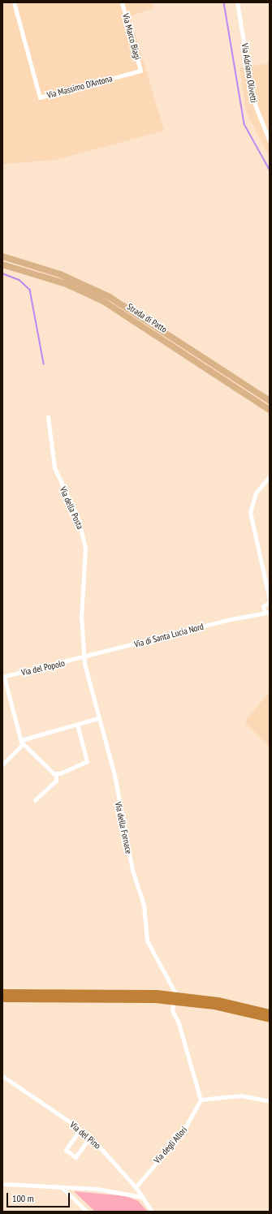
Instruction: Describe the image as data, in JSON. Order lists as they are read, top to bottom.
{
  "streets": {
    "main road": ["Strada di Patto"],
    "street": [
      "Via Marco Biagi",
      "Via Adriano Olivetti",
      "Via Massimo D'Antona",
      "Via della Posta",
      "Via di Santa Lucia Nord",
      "Via del Popolo",
      "Via della Fornace",
      "Via del Pino",
      "Via degli Allori"
    ]
  },
  "crossings": [
    ["Via Marco Biagi", "Via Massimo D'Antona"],
    ["Via della Posta", "Via di Santa Lucia Nord"],
    ["Via della Posta", "Via del Popolo"],
    ["Via della Posta", "Via della Fornace"],
    ["Via di Santa Lucia Nord", "Via del Popolo"],
    ["Via di Santa Lucia Nord", "Via della Fornace"],
    ["Via del Popolo", "Via della Fornace"],
    ["Via del Pino", "Via degli Allori"]
  ],
  "scale_bar": "100 m"
}
